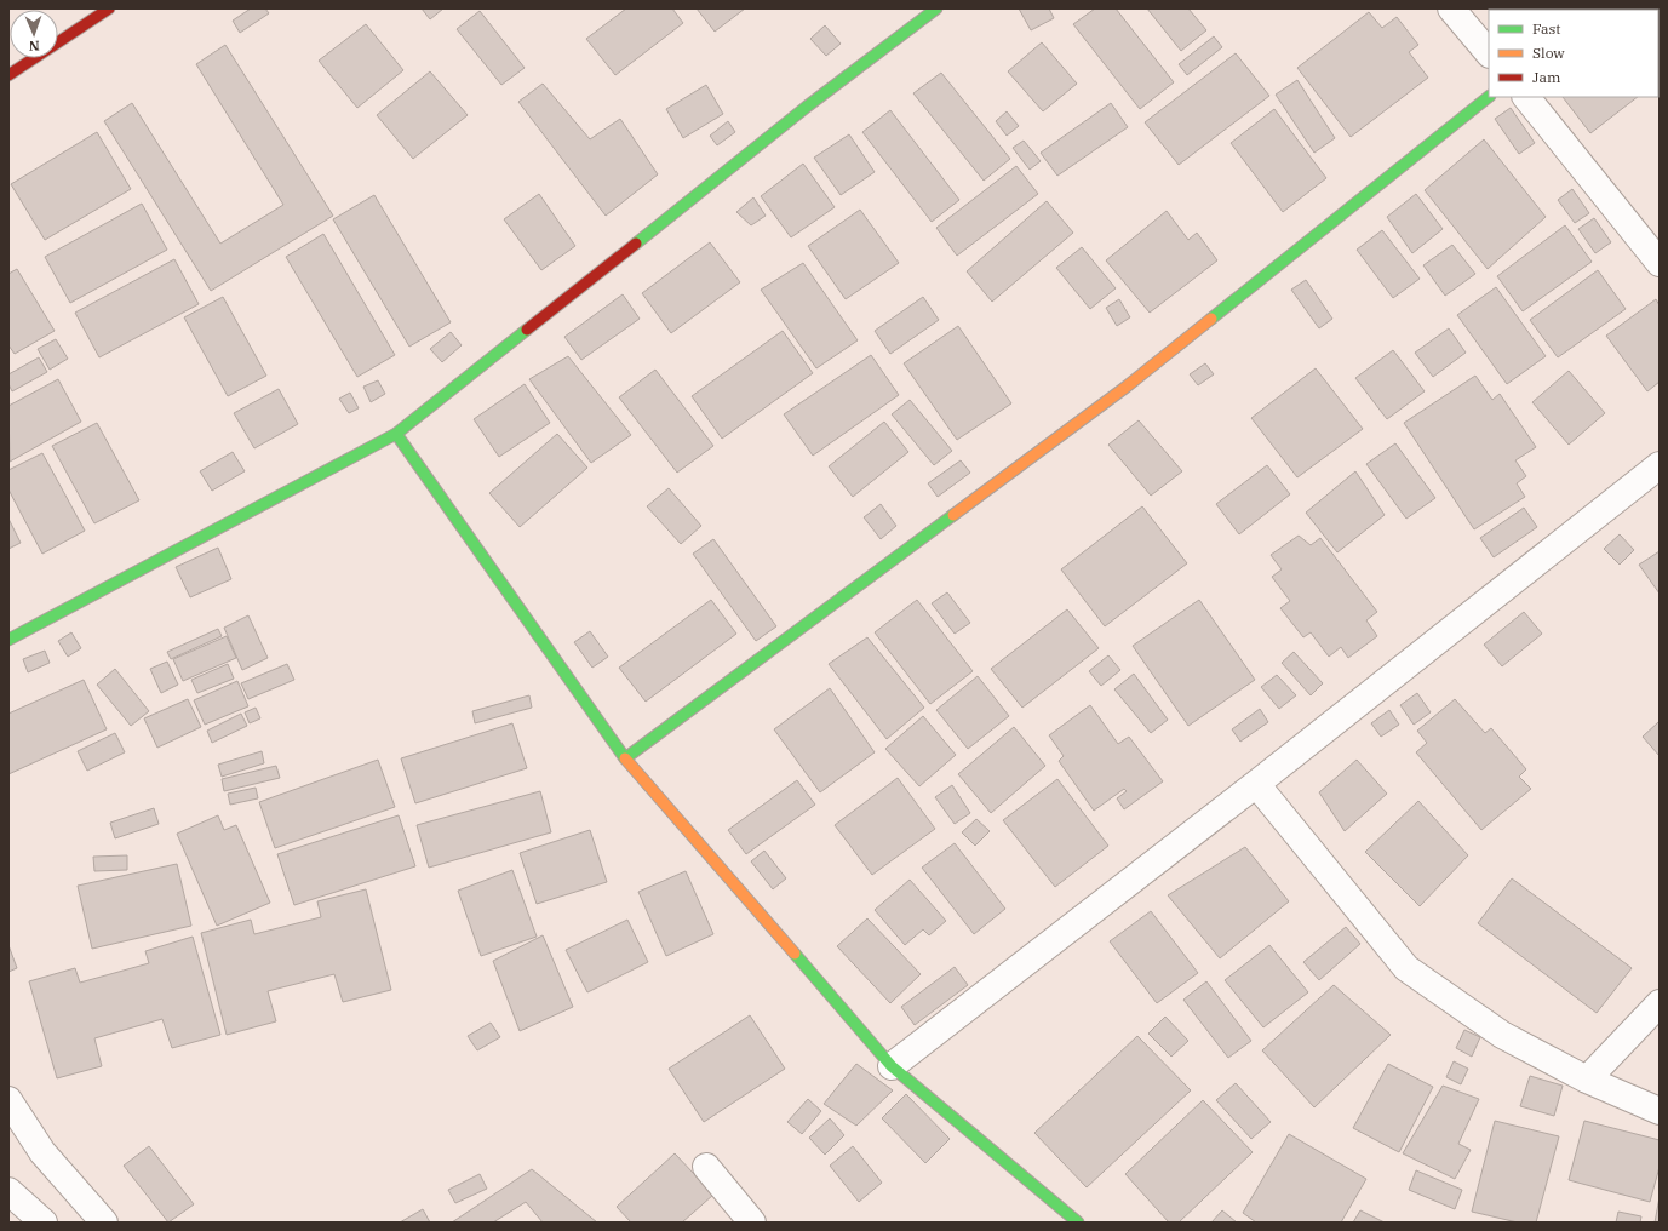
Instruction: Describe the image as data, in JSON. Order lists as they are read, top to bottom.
{
  "legend": ["Fast", "Slow", "Jam"],
  "north": "bottom"
}
